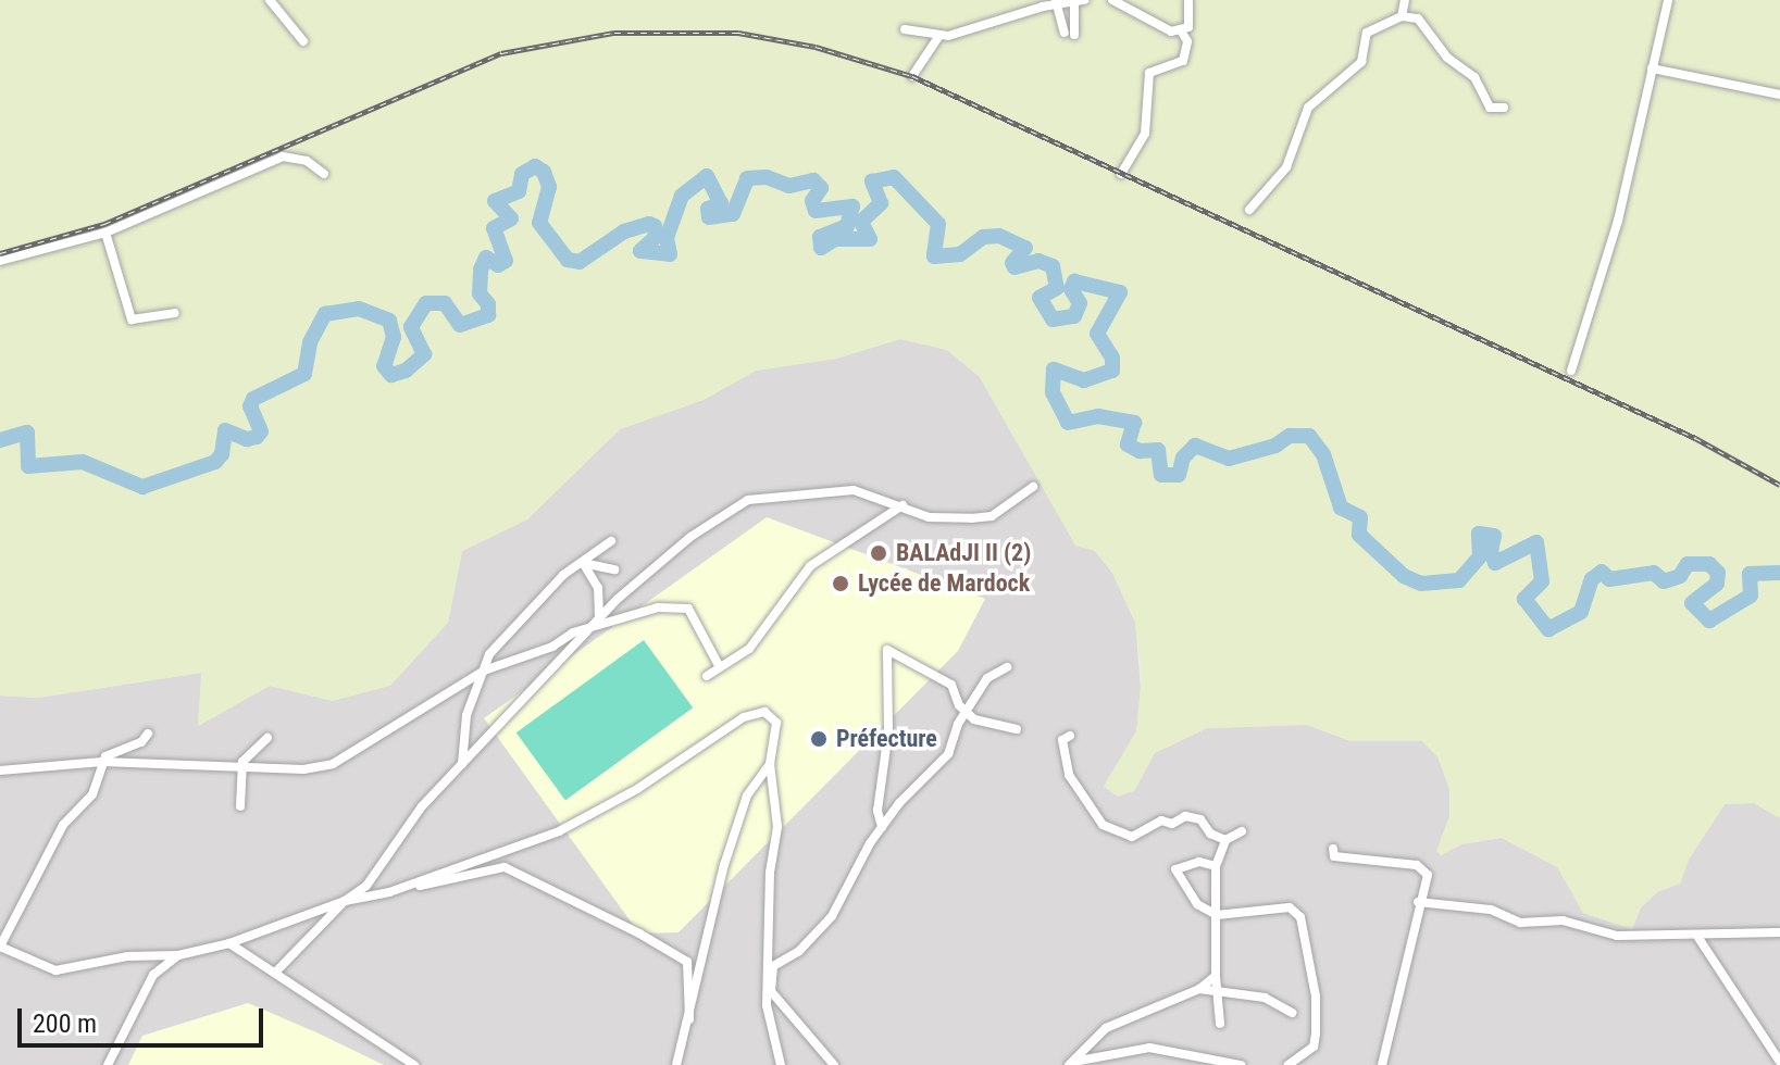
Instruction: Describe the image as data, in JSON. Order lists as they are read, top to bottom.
{
  "places": ["BALAdJI II (2)", "Lycée de Mardock", "Préfecture"],
  "scale_bar": "200 m"
}
